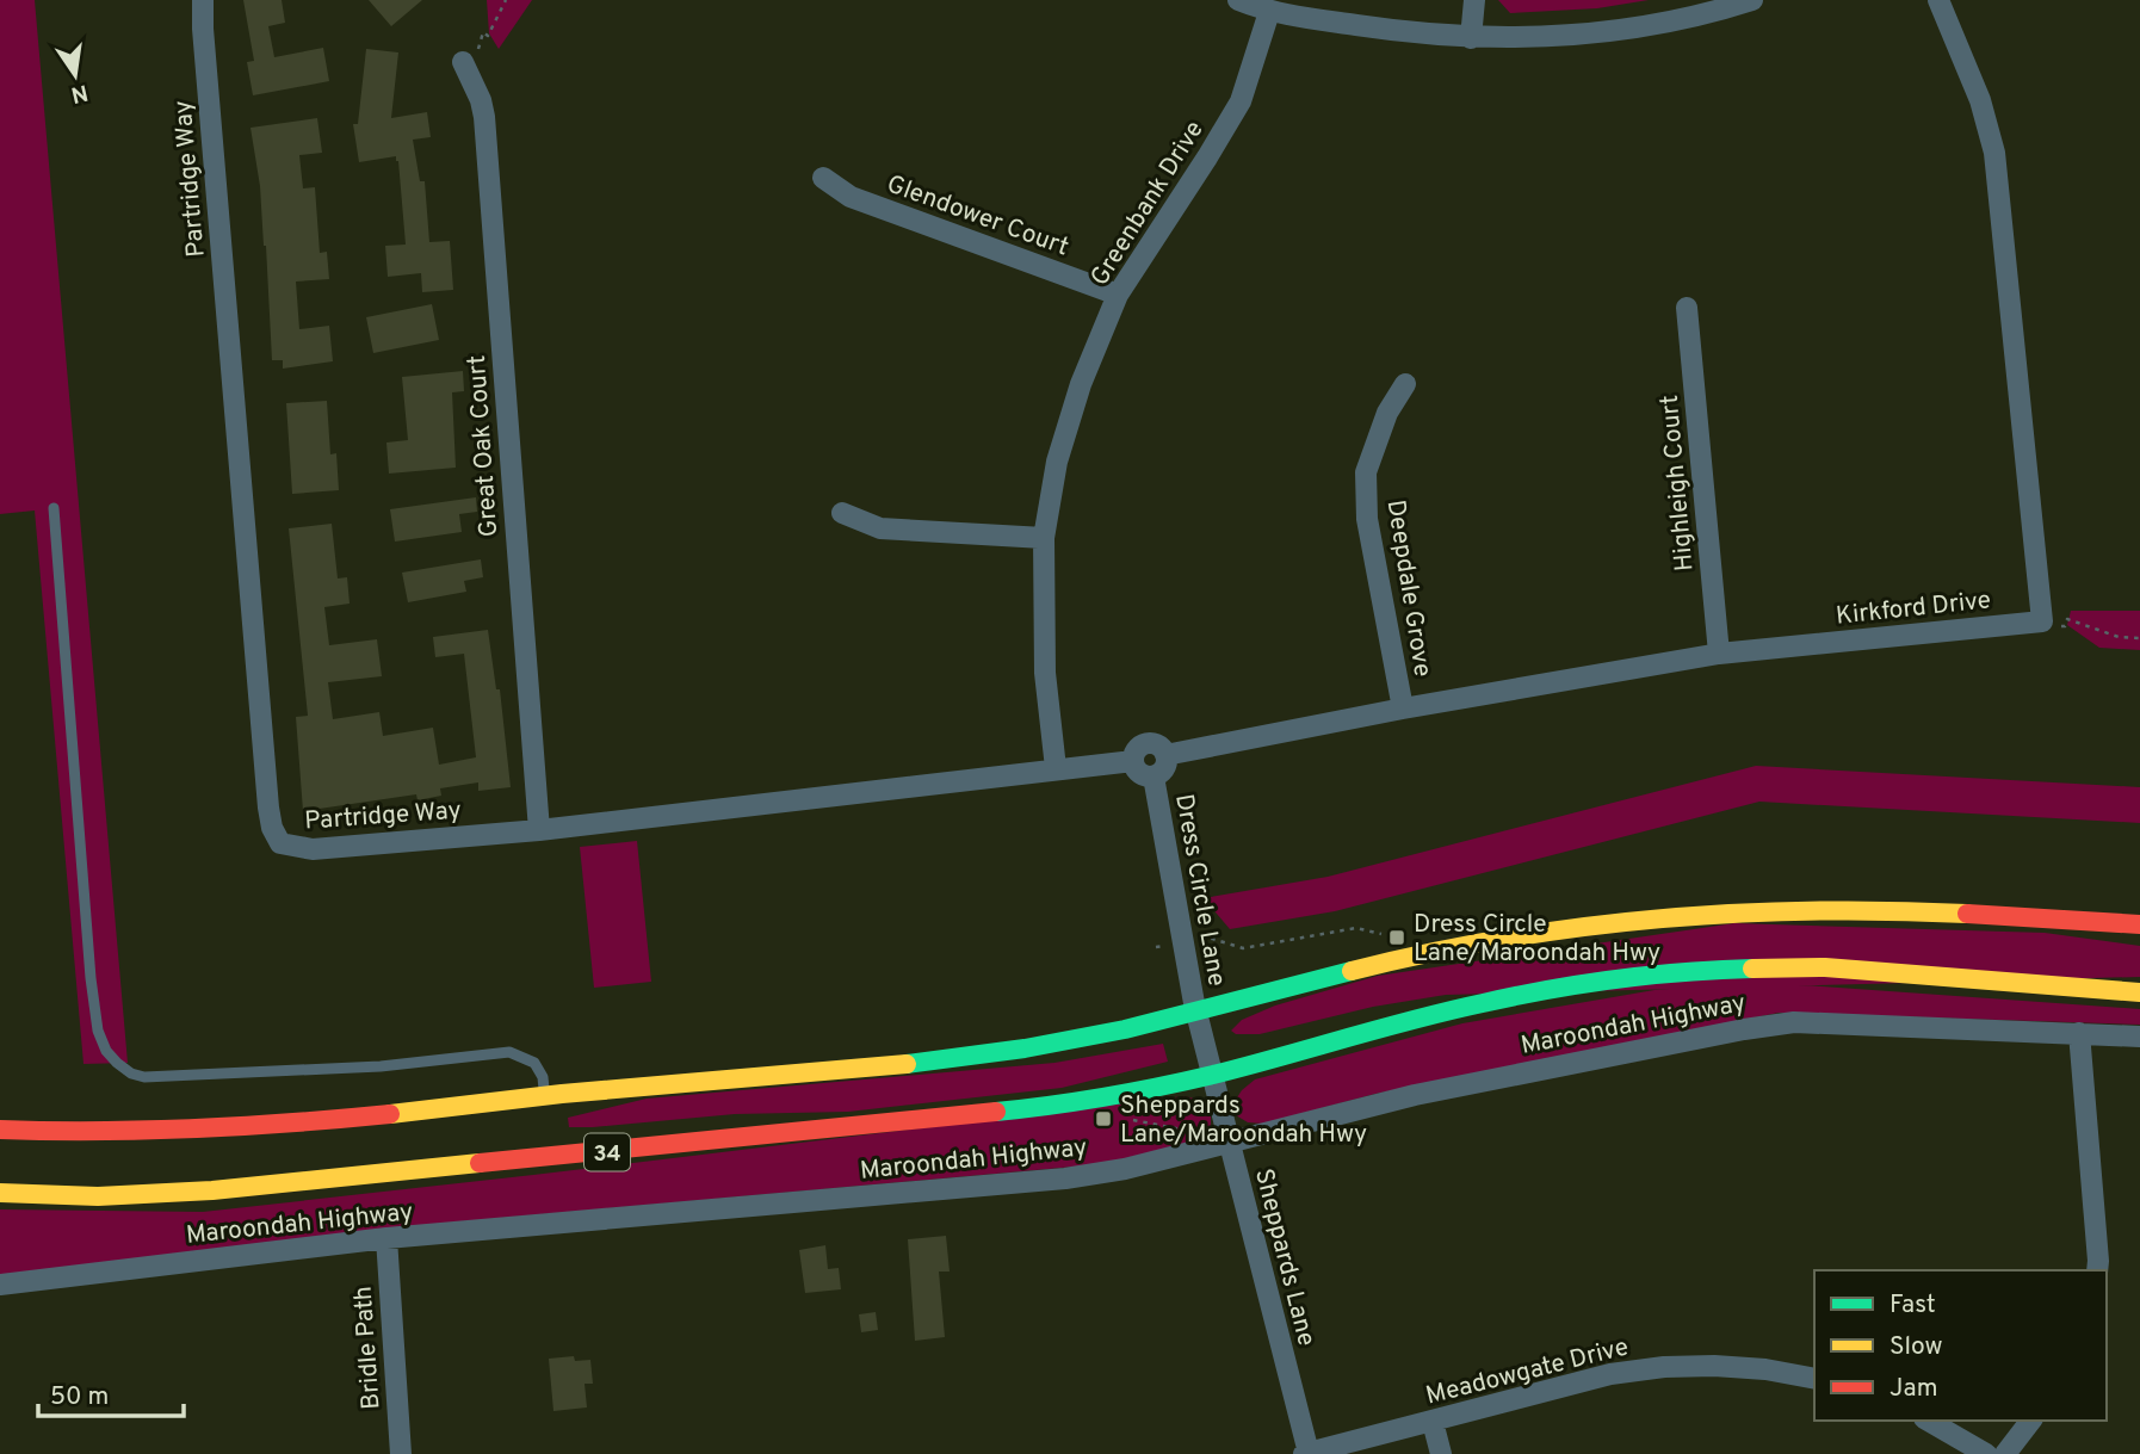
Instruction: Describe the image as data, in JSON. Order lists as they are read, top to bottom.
{
  "streets": {
    "highway": ["Maroondah Highway", "34"],
    "street": [
      "Partridge Way",
      "Greenbank Drive",
      "Glendower Court",
      "Great Oak Court",
      "Highleigh Court",
      "Deepdale Grove",
      "Kirkford Drive",
      "Dress Circle Lane",
      "Sheppards Lane",
      "Bridle Path",
      "Meadowgate Drive"
    ]
  },
  "crossings": [
    ["Partridge Way", "Greenbank Drive"],
    ["Partridge Way", "Great Oak Court"],
    ["Partridge Way", "Kirkford Drive"],
    ["Partridge Way", "Dress Circle Lane"],
    ["Greenbank Drive", "Glendower Court"],
    ["Highleigh Court", "Kirkford Drive"],
    ["Deepdale Grove", "Kirkford Drive"],
    ["Kirkford Drive", "Dress Circle Lane"],
    ["Dress Circle Lane", "Maroondah Highway"],
    ["Dress Circle Lane", "Sheppards Lane"],
    ["Maroondah Highway", "Sheppards Lane"],
    ["Maroondah Highway", "Bridle Path"],
    ["Sheppards Lane", "Meadowgate Drive"]
  ],
  "places": {
    "transit": ["Dress Circle Lane/Maroondah Hwy", "Sheppards Lane/Maroondah Hwy"]
  },
  "legend": ["Fast", "Slow", "Jam"],
  "scale_bar": "50 m",
  "north": "bottom"
}
